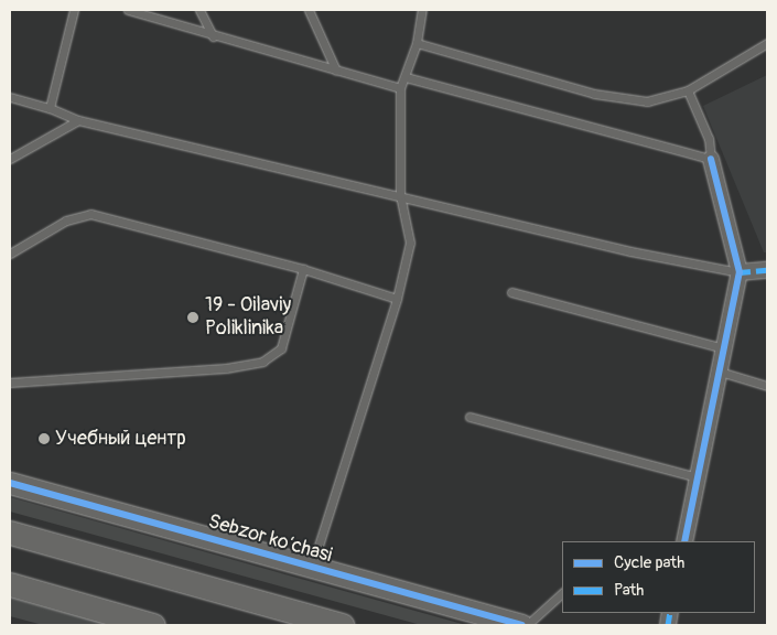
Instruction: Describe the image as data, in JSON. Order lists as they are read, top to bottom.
{
  "streets": {
    "street": ["Sebzor ko‘chasi"]
  },
  "places": ["19 - Oilaviy Poliklinika", "Учебный центр"],
  "legend": ["Cycle path", "Path"]
}
